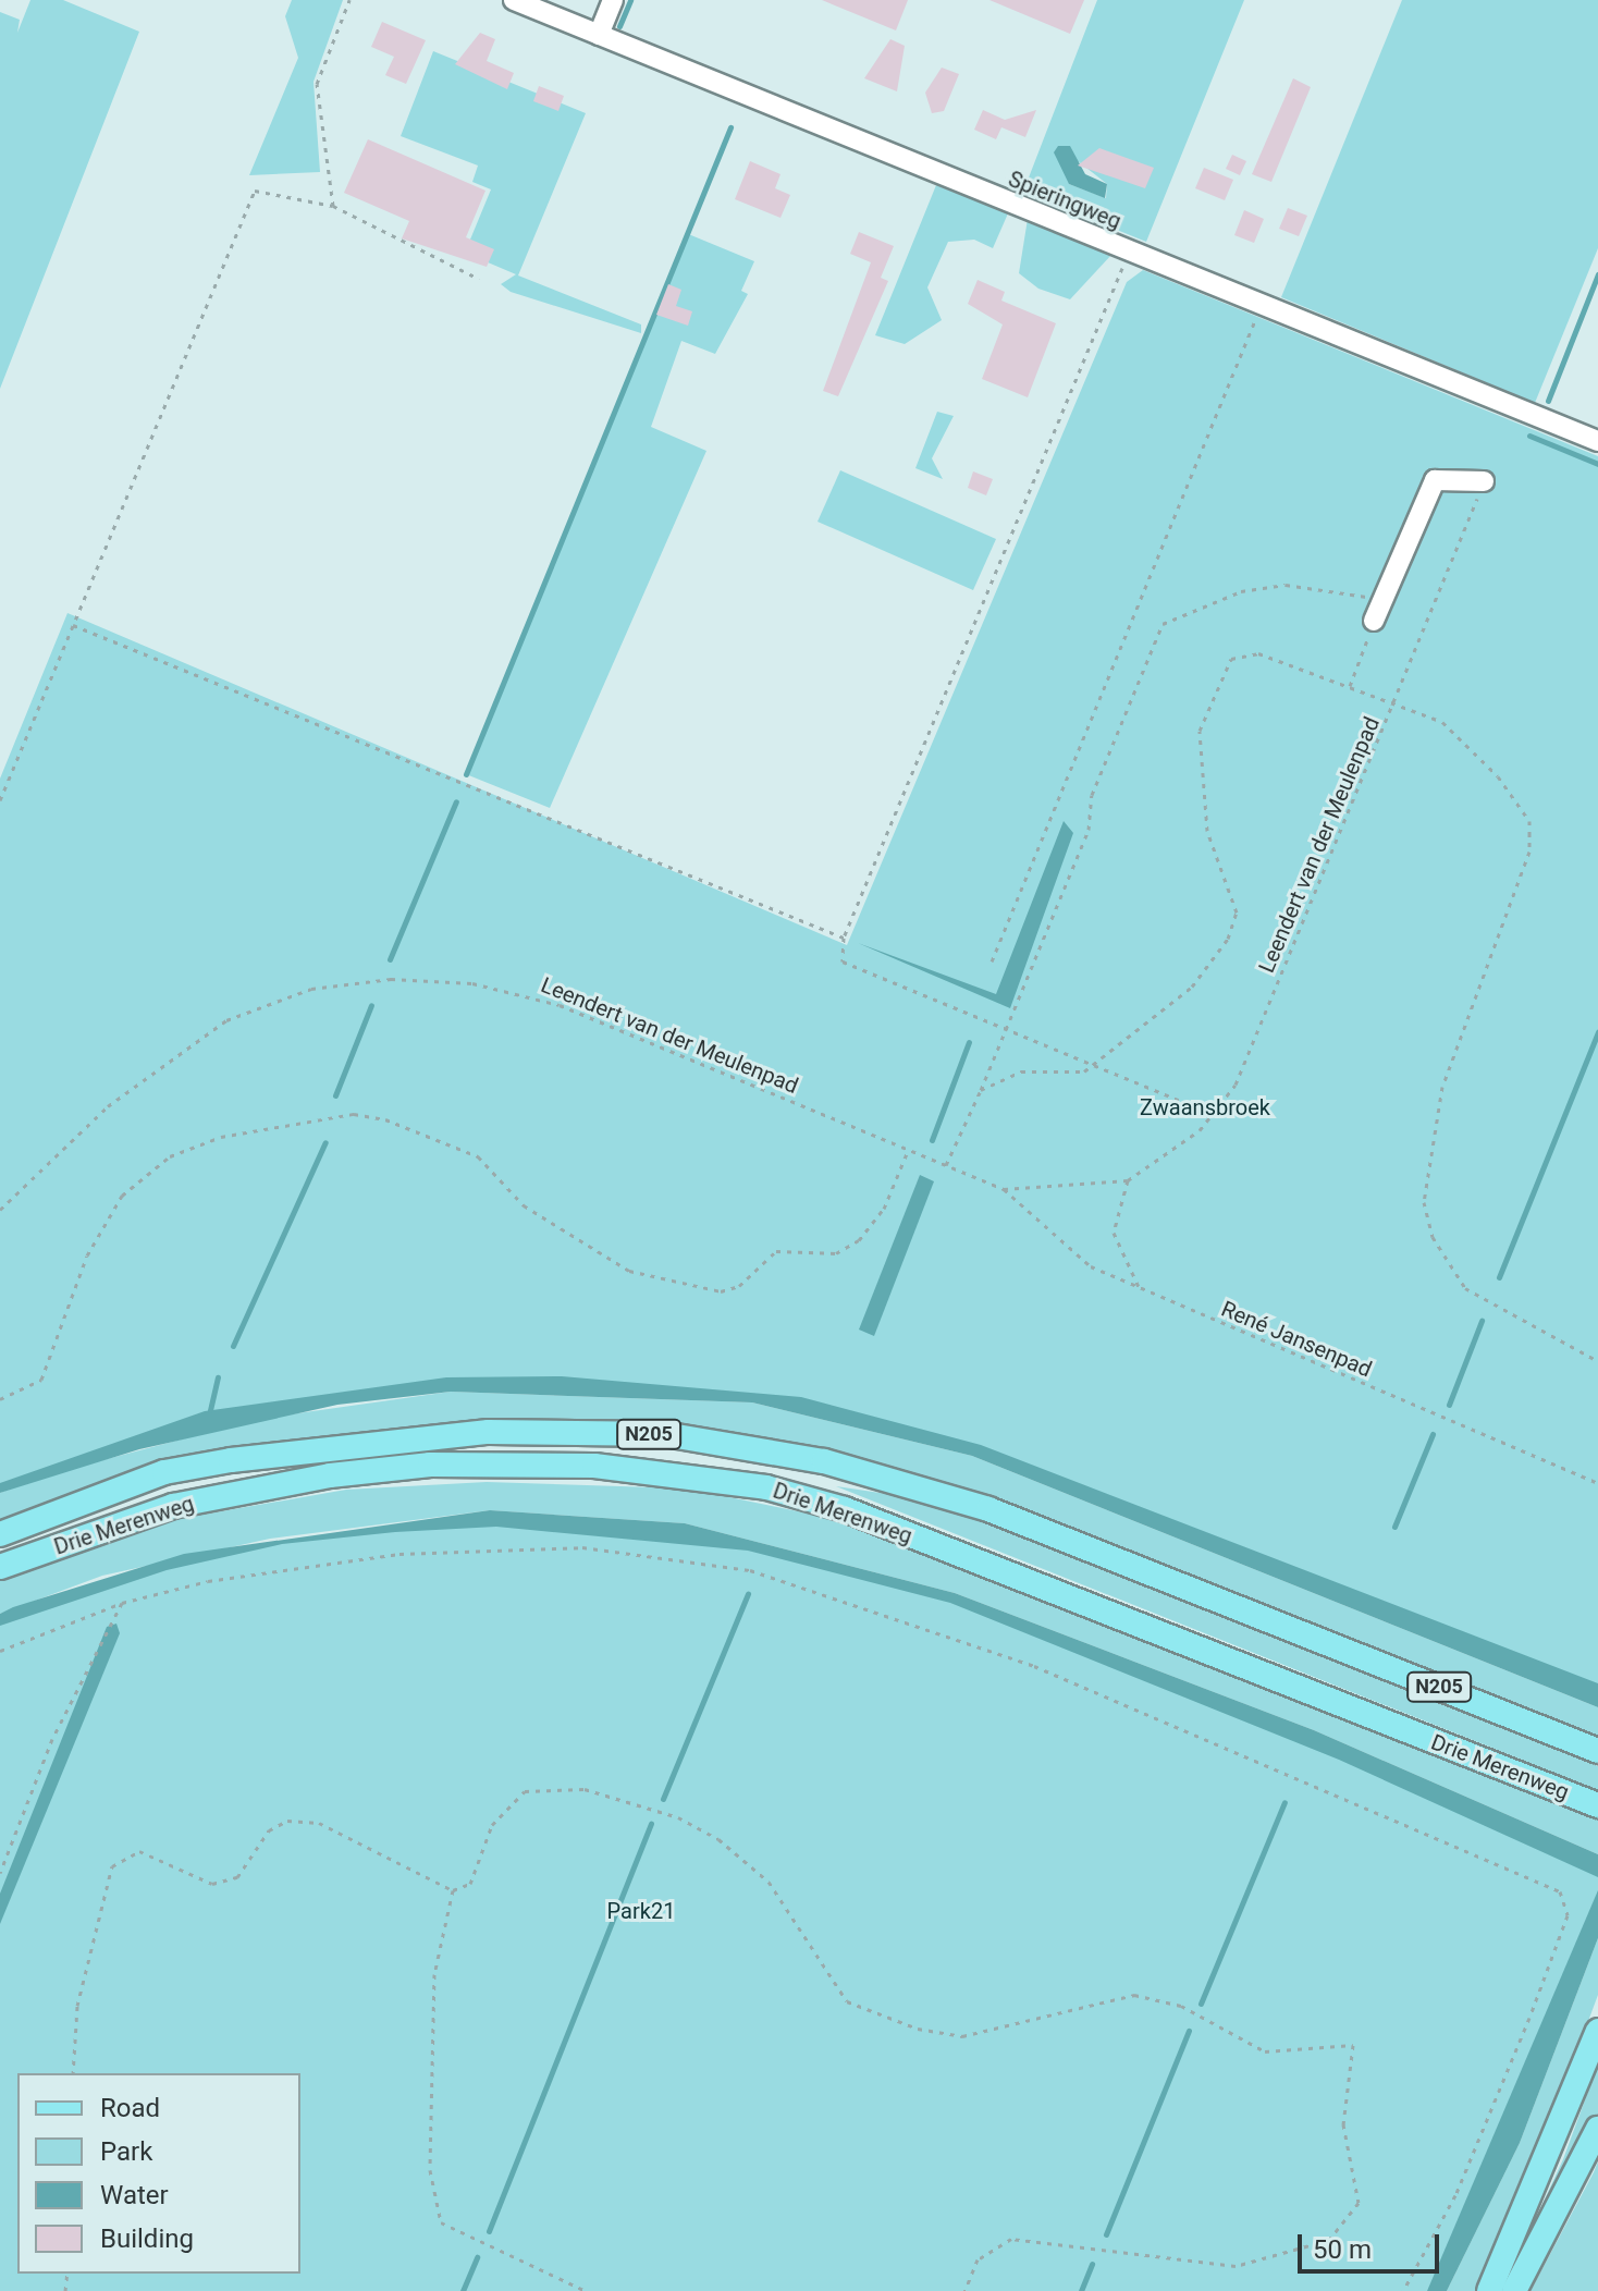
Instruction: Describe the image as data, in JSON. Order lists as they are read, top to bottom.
{
  "streets": {
    "main road": ["N205", "Drie Merenweg"],
    "street": ["Spieringweg"],
    "path": ["Leendert van der Meulenpad", "René Jansenpad"]
  },
  "crossings": [
    ["Leendert van der Meulenpad", "René Jansenpad"]
  ],
  "parks": ["Zwaansbroek", "Park21"],
  "legend": [
    "Road",
    "Park",
    "Water",
    "Building"
  ],
  "scale_bar": "50 m"
}
